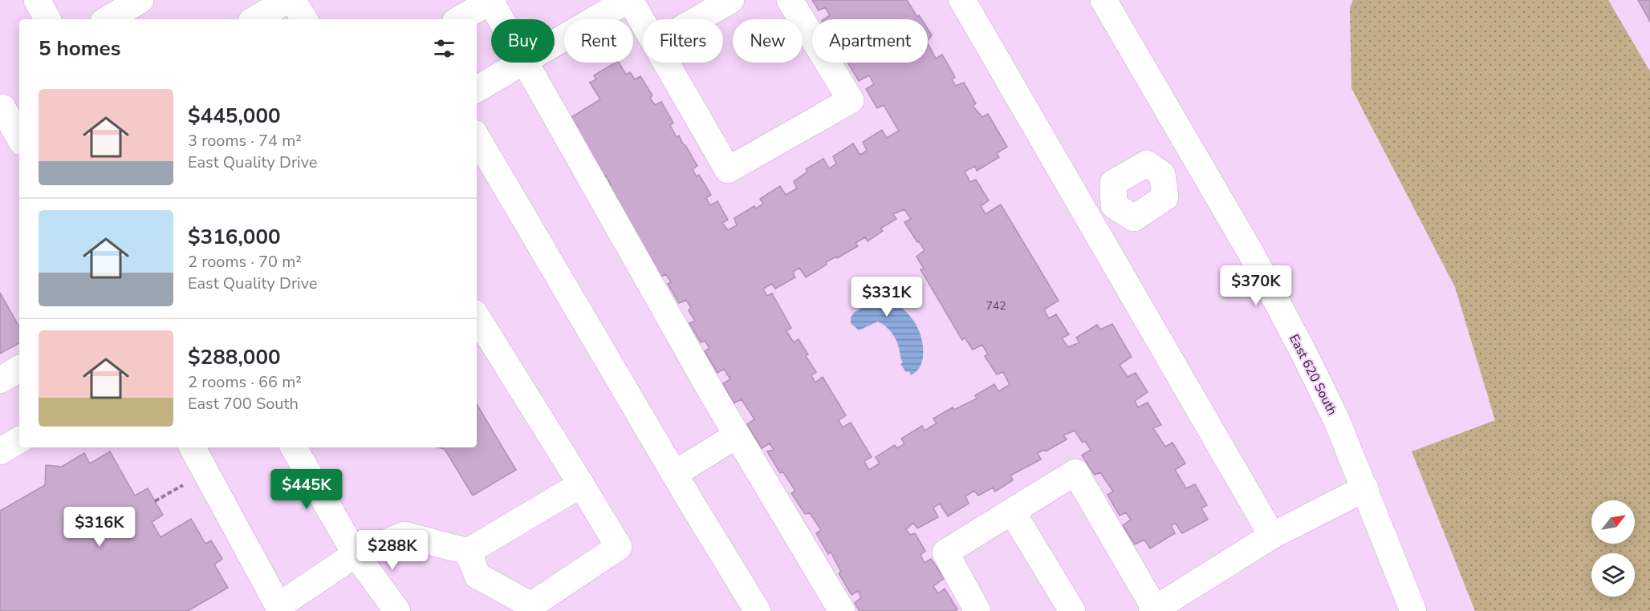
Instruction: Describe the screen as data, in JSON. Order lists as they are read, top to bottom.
{
  "streets": {
    "street": ["East 620 South"]
  },
  "house_numbers": ["742"],
  "north": "top right",
  "page": {
    "chip": [
      "Buy",
      "Rent",
      "Filters",
      "New",
      "Apartment"
    ],
    "heading": "5 homes",
    "list": [
      {
        "name": "$445,000",
        "note": "3 rooms · 74 m² · East Quality Drive"
      },
      {
        "name": "$316,000",
        "note": "2 rooms · 70 m² · East Quality Drive"
      },
      {
        "name": "$288,000",
        "note": "2 rooms · 66 m² · East 700 South"
      }
    ],
    "price": [
      "$370K",
      "$331K",
      "$445K",
      "$316K",
      "$288K"
    ]
  }
}
